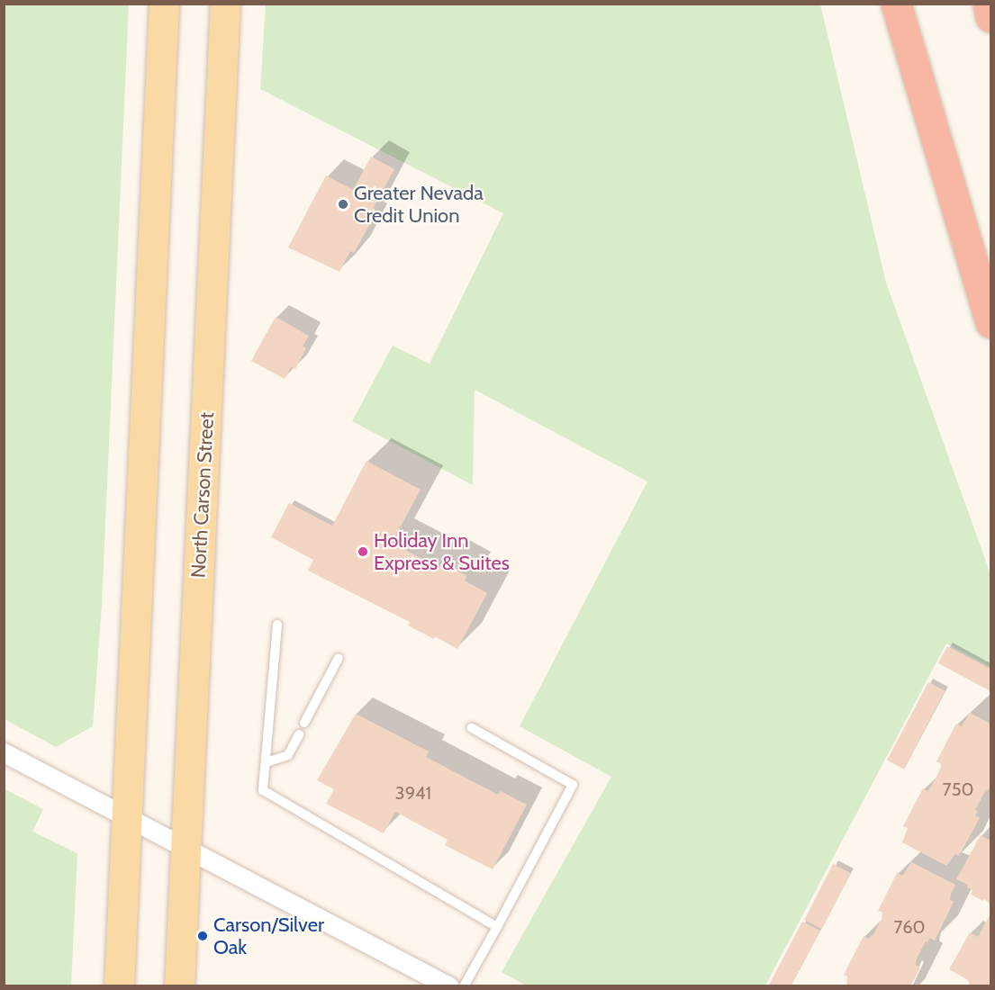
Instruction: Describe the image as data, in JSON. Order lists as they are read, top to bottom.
{
  "streets": {
    "main road": ["North Carson Street"]
  },
  "places": ["Greater Nevada Credit Union", "Holiday Inn Express & Suites", "Carson/Silver Oak"],
  "house_numbers": ["750", "3941", "760"]
}
